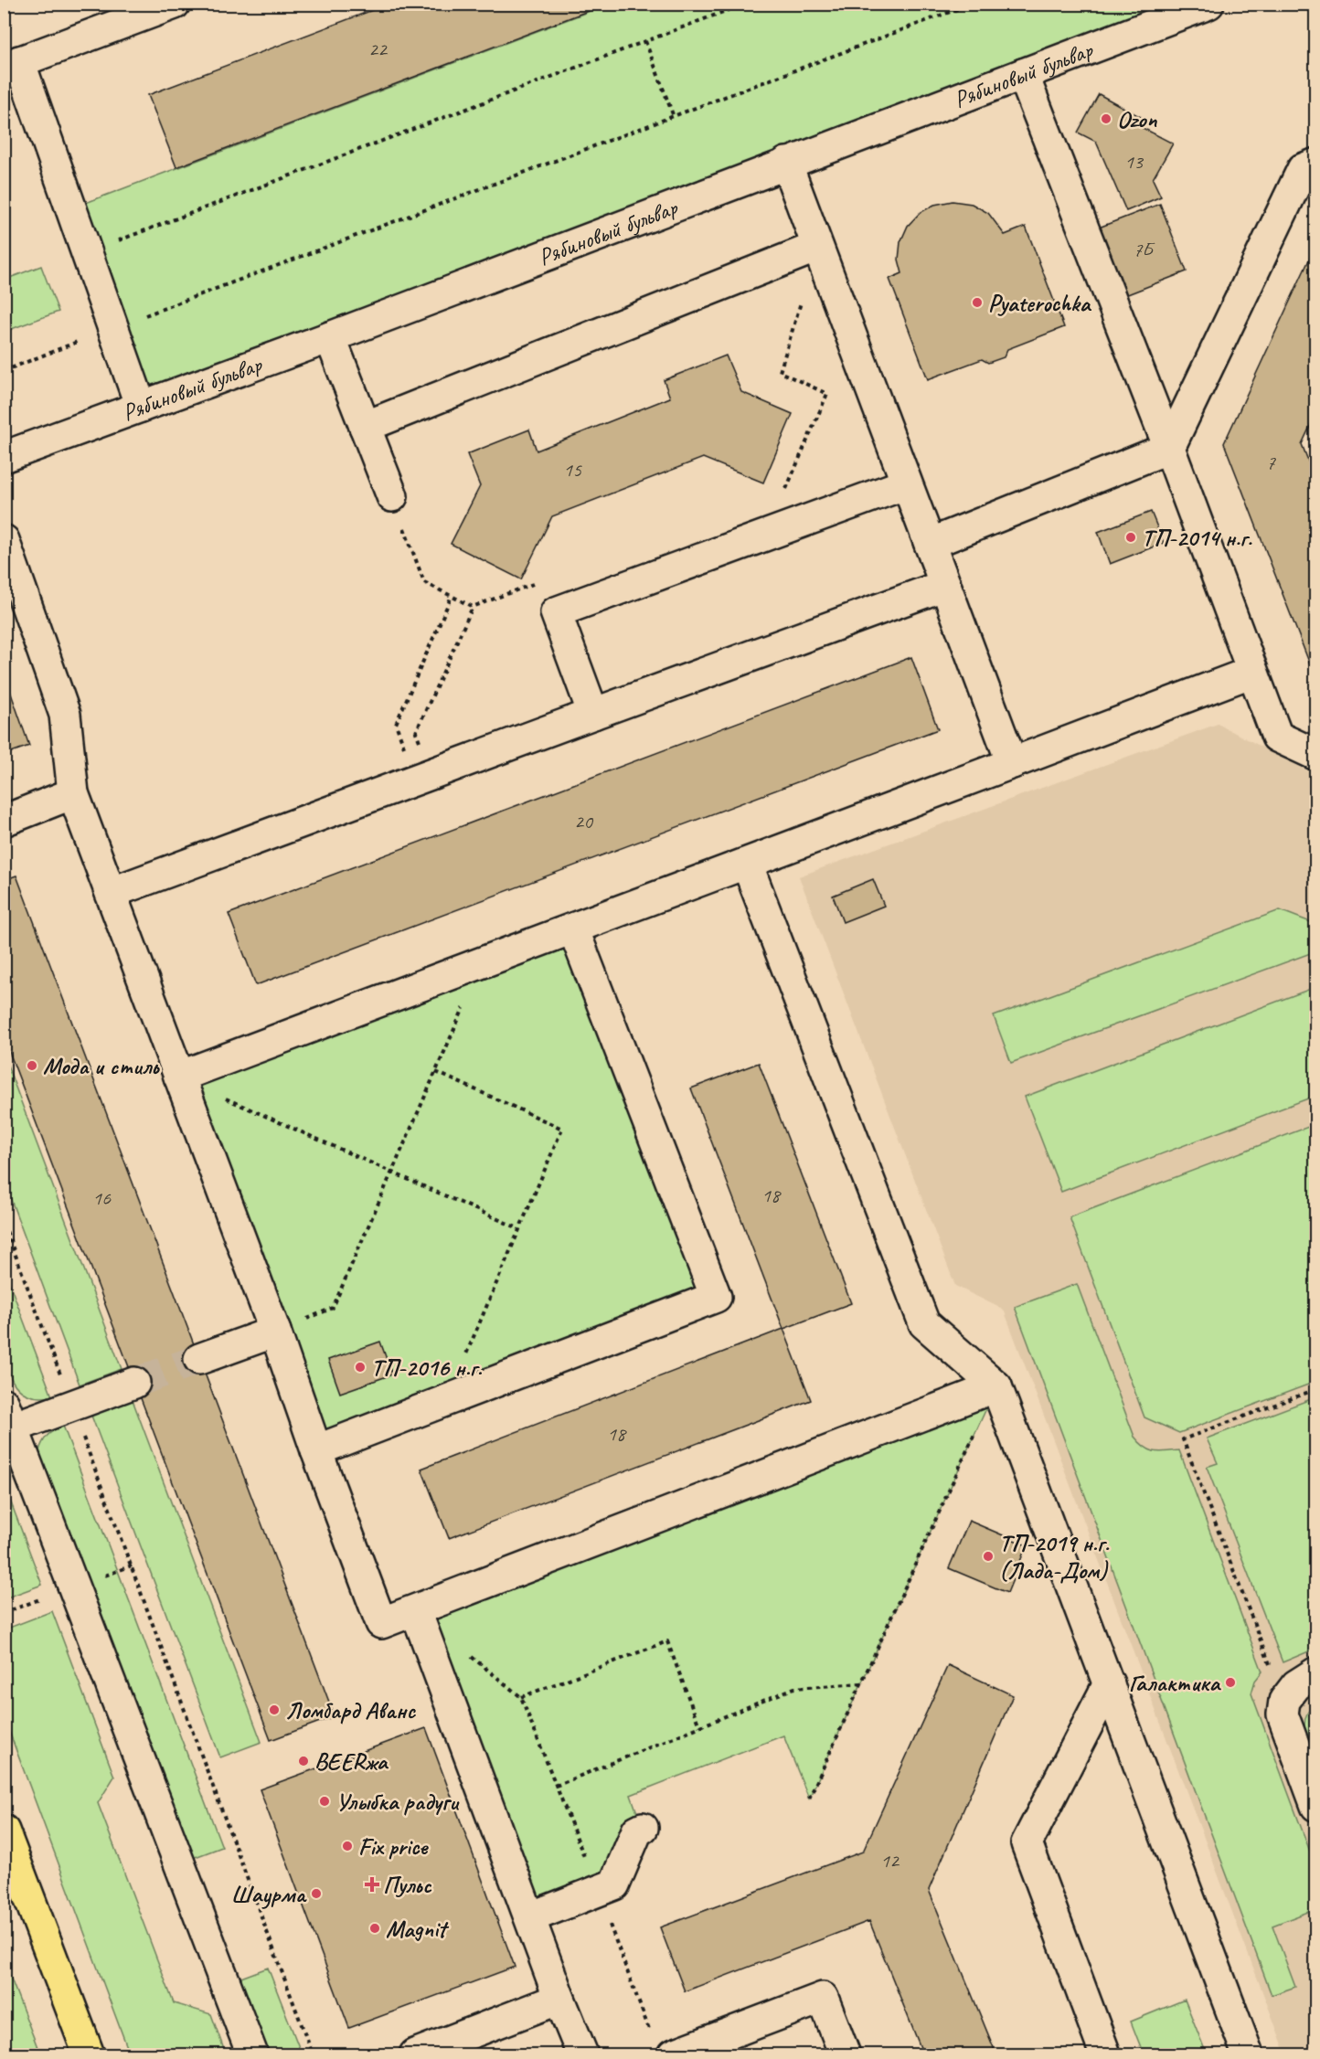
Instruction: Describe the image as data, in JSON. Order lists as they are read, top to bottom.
{
  "streets": {
    "street": ["Рябиновый бульвар"]
  },
  "places": {
    "other": [
      "Ozon",
      "Pyaterochka",
      "ТП-2014 н.г.",
      "Мода и стиль",
      "ТП-2016 н.г.",
      "ТП-2019 н.г. (Лада-Дом)",
      "Галактика",
      "Ломбард Аванс",
      "BEERжа",
      "Улыбка радуги",
      "Fix price",
      "Шаурма",
      "Magnit"
    ],
    "health": ["Пульс"]
  },
  "house_numbers": [
    "22",
    "13",
    "7Б",
    "7",
    "15",
    "20",
    "18",
    "16",
    "18",
    "12"
  ]
}
